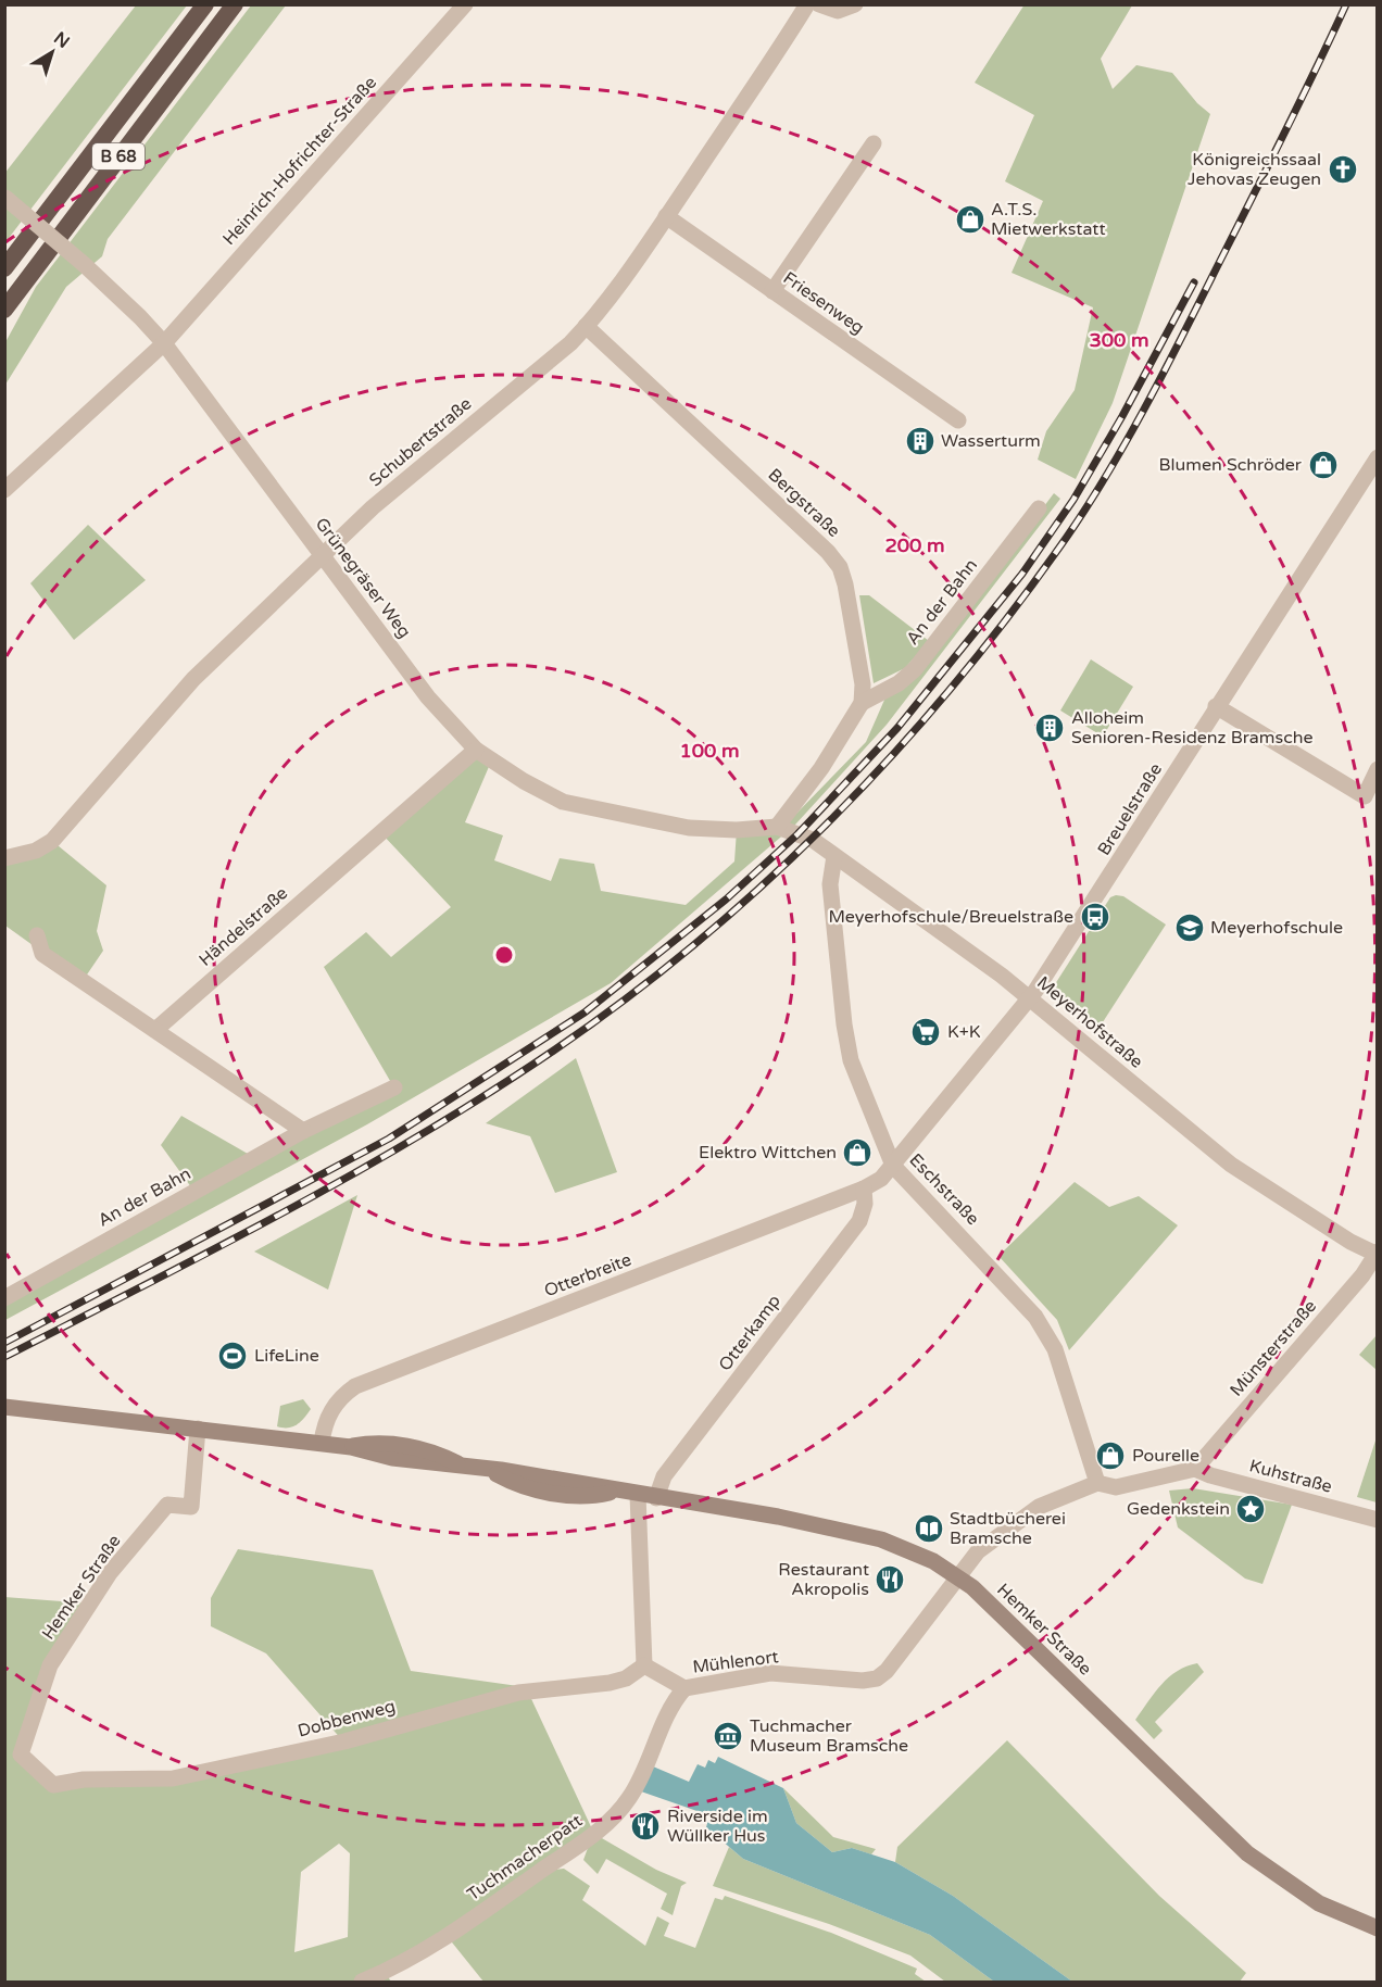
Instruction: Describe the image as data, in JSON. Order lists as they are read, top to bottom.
{
  "streets": {
    "highway": ["B 68"],
    "main road": ["Hemker Straße"],
    "street": [
      "Heinrich-Hofrichter-Straße",
      "Friesenweg",
      "Schubertstraße",
      "Bergstraße",
      "Grünegräser Weg",
      "An der Bahn",
      "Breuelstraße",
      "Händelstraße",
      "Meyerhofstraße",
      "Eschstraße",
      "Otterbreite",
      "Otterkamp",
      "Münsterstraße",
      "Kuhstraße",
      "Mühlenort",
      "Dobbenweg",
      "Tuchmacherpatt"
    ]
  },
  "crossings": [
    ["Heinrich-Hofrichter-Straße", "Grünegräser Weg"],
    ["Friesenweg", "Schubertstraße"],
    ["Schubertstraße", "Bergstraße"],
    ["Schubertstraße", "Grünegräser Weg"],
    ["Bergstraße", "An der Bahn"],
    ["Grünegräser Weg", "Händelstraße"],
    ["Grünegräser Weg", "Meyerhofstraße"],
    ["Breuelstraße", "Meyerhofstraße"],
    ["Breuelstraße", "Eschstraße"],
    ["Breuelstraße", "Otterbreite"],
    ["Meyerhofstraße", "Eschstraße"],
    ["Meyerhofstraße", "Münsterstraße"],
    ["Eschstraße", "Otterbreite"],
    ["Otterbreite", "Otterkamp"],
    ["Otterbreite", "Hemker Straße"],
    ["Otterkamp", "Hemker Straße"],
    ["Münsterstraße", "Kuhstraße"],
    ["Hemker Straße", "Mühlenort"],
    ["Hemker Straße", "Dobbenweg"],
    ["Mühlenort", "Dobbenweg"],
    ["Mühlenort", "Tuchmacherpatt"]
  ],
  "places": {
    "church": ["Königreichssaal Jehovas Zeugen"],
    "shop": [
      "A.T.S. Mietwerkstatt",
      "Blumen Schröder",
      "Elektro Wittchen",
      "Pourelle"
    ],
    "building": ["Wasserturm", "Alloheim Senioren-Residenz Bramsche"],
    "bus stop": ["Meyerhofschule/Breuelstraße"],
    "school or university": ["Meyerhofschule"],
    "supermarket": ["K+K"],
    "sports": ["LifeLine"],
    "place": ["Gedenkstein"],
    "library": ["Stadtbücherei Bramsche"],
    "restaurant": ["Restaurant Akropolis", "Riverside im Wüllker Hus"],
    "museum": ["Tuchmacher Museum Bramsche"]
  },
  "north": "top right",
  "rings": ["300 m", "200 m", "100 m"]
}
